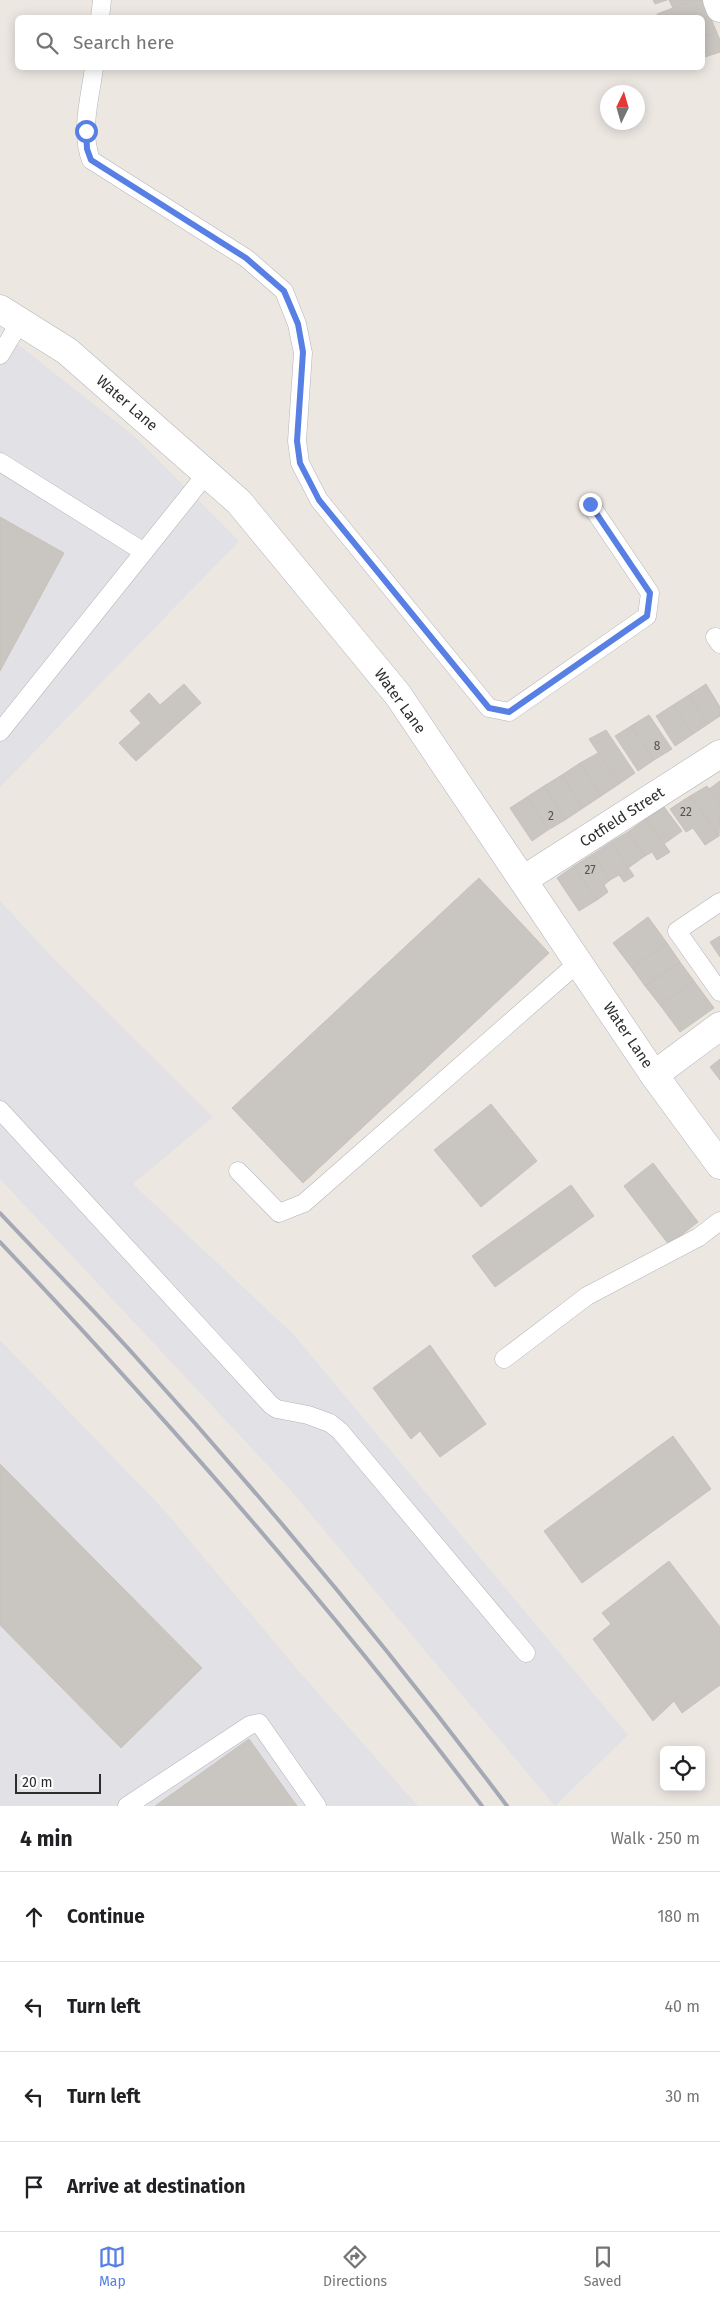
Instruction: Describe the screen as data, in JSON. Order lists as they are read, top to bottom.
{
  "streets": {
    "street": ["Water Lane", "Cotfield Street"]
  },
  "crossings": [
    ["Water Lane", "Cotfield Street"]
  ],
  "house_numbers": [
    "8",
    "22",
    "2",
    "27"
  ],
  "scale_bar": "20 m",
  "north": "top",
  "page": {
    "search": "Search here",
    "scale": "20 m",
    "heading": ["4 min", "Walk · 250 m"],
    "list": [
      ["Continue", "180 m"],
      ["Turn left", "40 m"],
      ["Turn left", "30 m"],
      "Arrive at destination"
    ],
    "nav": ["Map", "Directions", "Saved"]
  }
}
